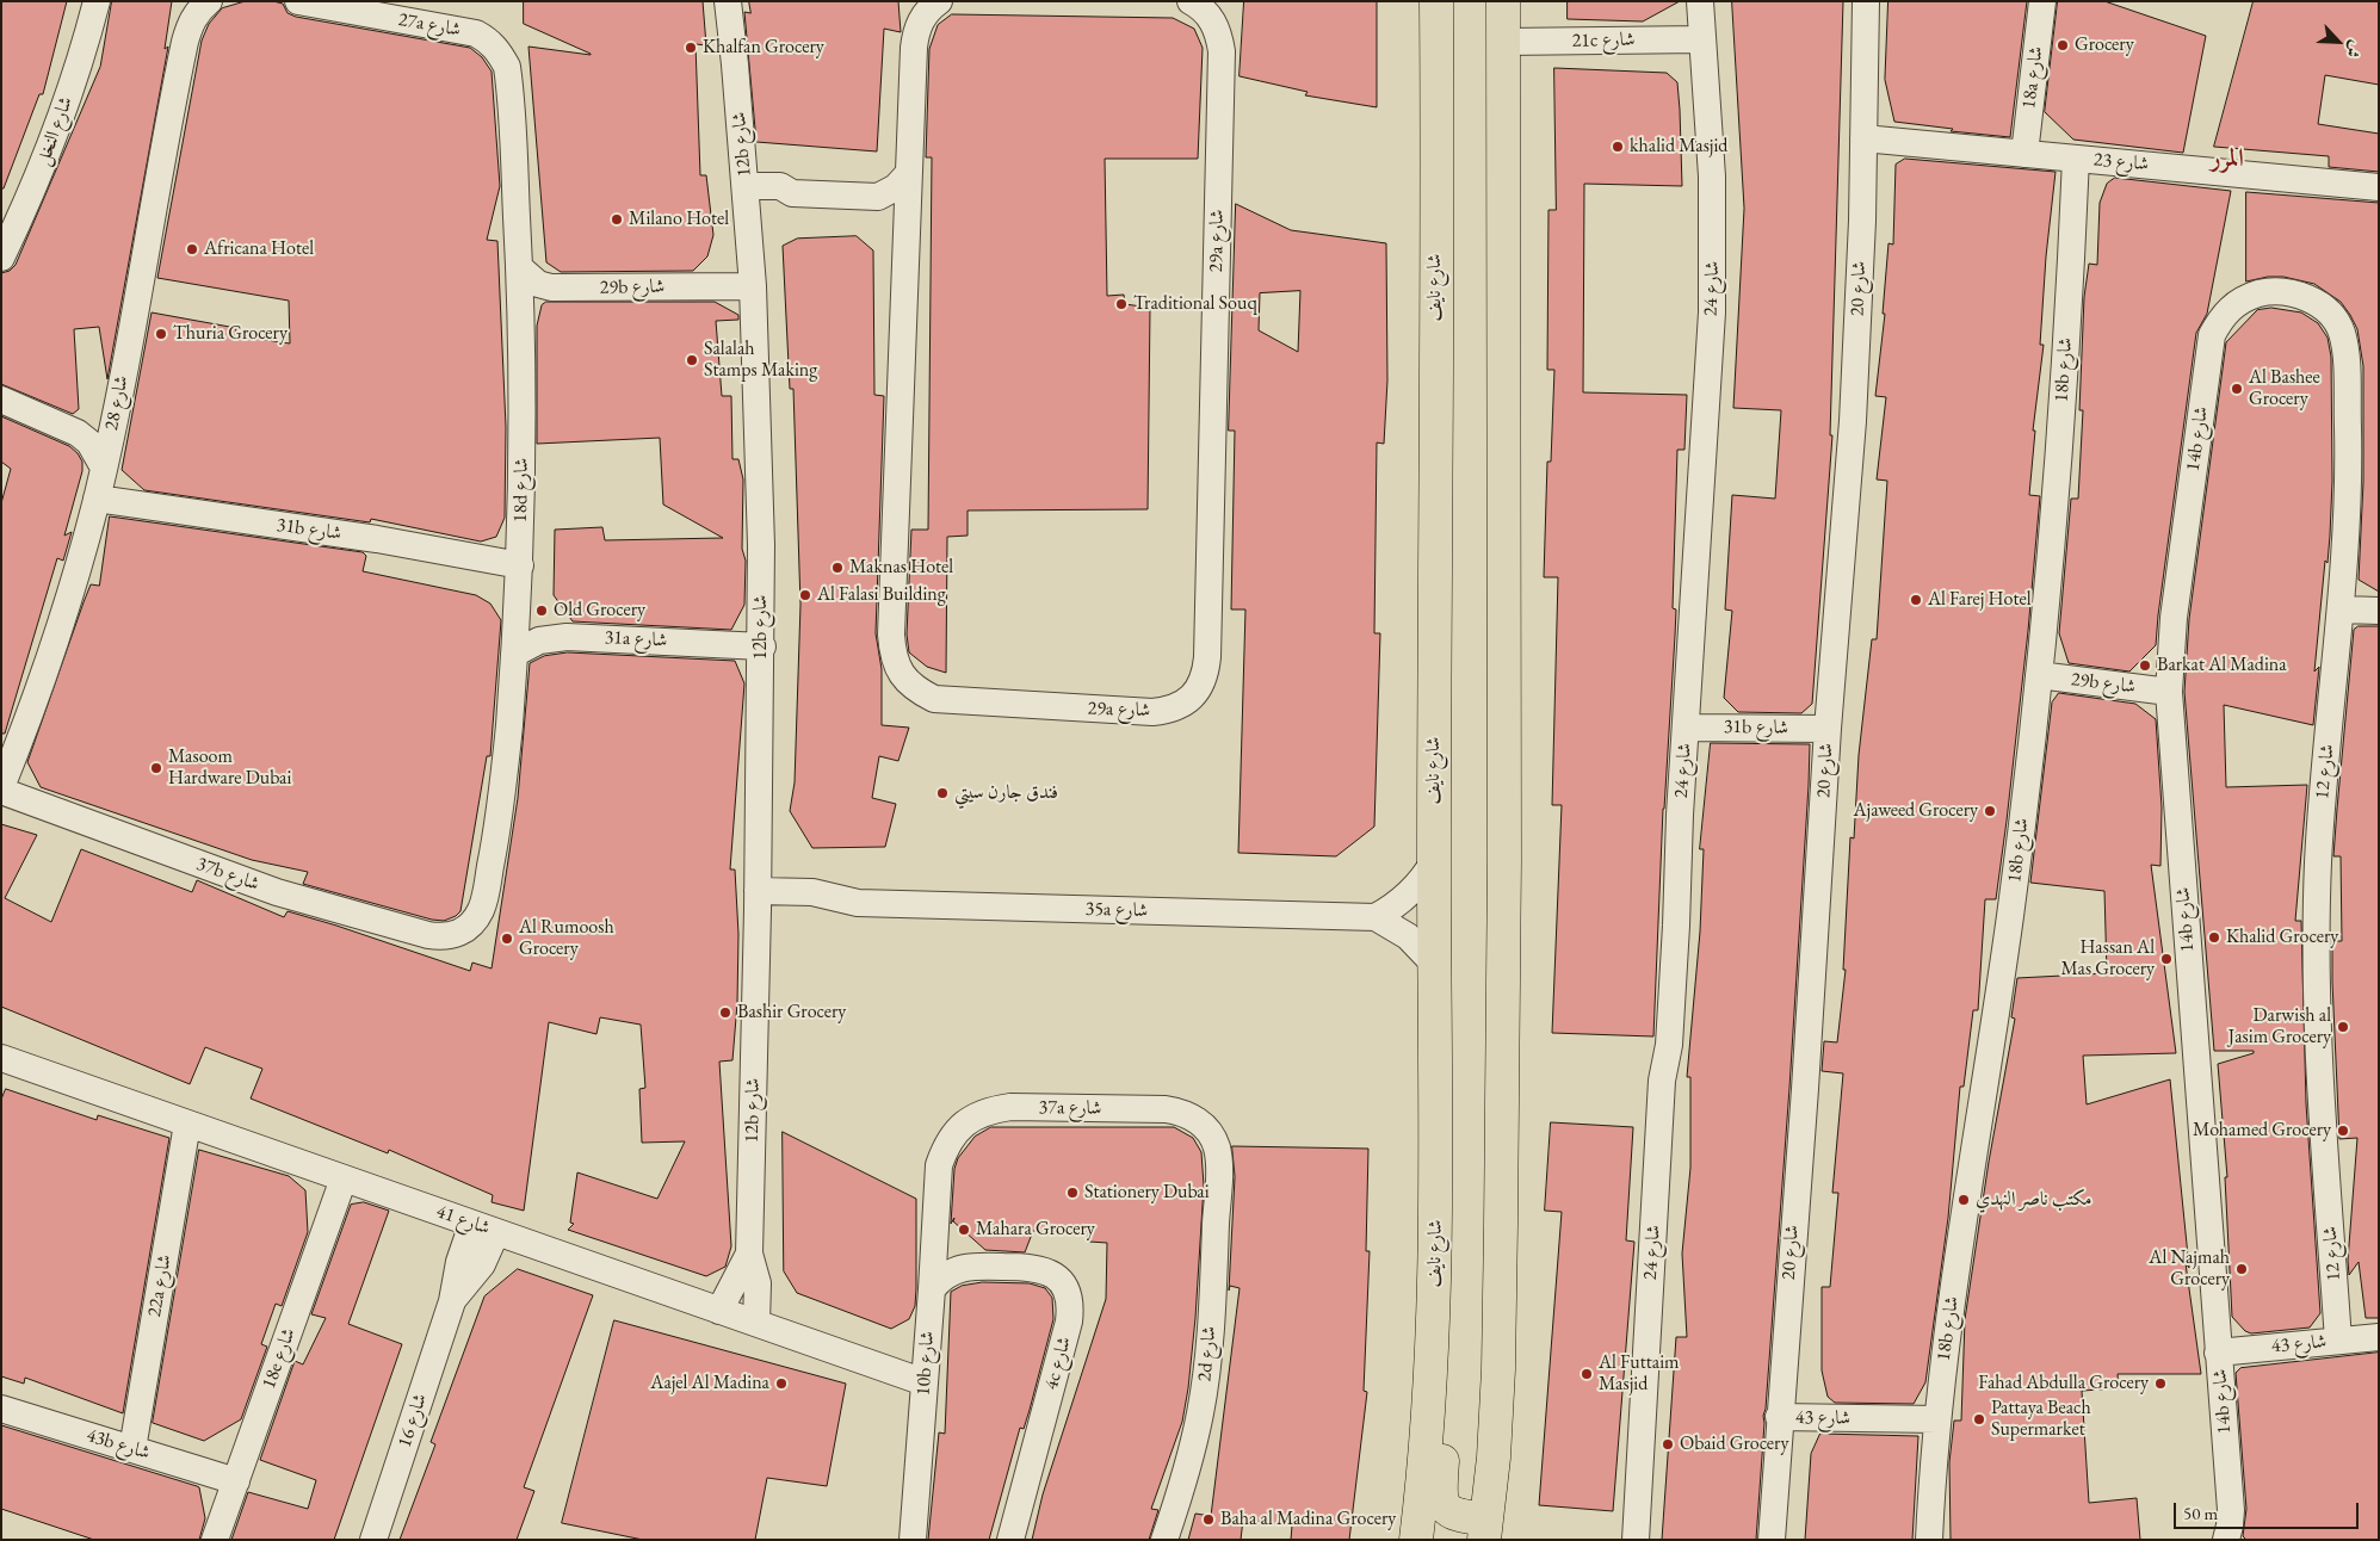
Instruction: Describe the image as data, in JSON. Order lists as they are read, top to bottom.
{
  "streets": {
    "main road": ["شارع نايف"],
    "street": [
      "27a شارع",
      "21c شارع",
      "18a شارع",
      "شارع النخل",
      "12b شارع",
      "شارع 23",
      "29a شارع",
      "29b شارع",
      "شارع 24",
      "شارع 20",
      "18b شارع",
      "شارع 28",
      "14b شارع",
      "18d شارع",
      "31b شارع",
      "31a شارع",
      "شارع 12",
      "37b شارع",
      "35a شارع",
      "37a شارع",
      "شارع 41",
      "22a شارع",
      "شارع 43",
      "2d شارع",
      "18e شارع",
      "10b شارع",
      "4c شارع",
      "شارع 16",
      "43b شارع"
    ]
  },
  "crossings": [
    ["27a شارع", "18d شارع"],
    ["21c شارع", "شارع 24"],
    ["18a شارع", "شارع 23"],
    ["12b شارع", "29b شارع"],
    ["12b شارع", "31a شارع"],
    ["12b شارع", "35a شارع"],
    ["12b شارع", "شارع 41"],
    ["شارع 23", "شارع 20"],
    ["شارع 23", "18b شارع"],
    ["29b شارع", "18b شارع"],
    ["29b شارع", "14b شارع"],
    ["29b شارع", "18d شارع"],
    ["شارع نايف", "35a شارع"],
    ["شارع 24", "31b شارع"],
    ["شارع 20", "31b شارع"],
    ["شارع 20", "شارع 43"],
    ["18b شارع", "شارع 43"],
    ["شارع 28", "31b شارع"],
    ["شارع 28", "37b شارع"],
    ["14b شارع", "شارع 12"],
    ["14b شارع", "شارع 43"],
    ["18d شارع", "31b شارع"],
    ["18d شارع", "31a شارع"],
    ["18d شارع", "37b شارع"],
    ["شارع 12", "شارع 43"],
    ["37a شارع", "2d شارع"],
    ["37a شارع", "10b شارع"],
    ["شارع 41", "22a شارع"],
    ["شارع 41", "18e شارع"],
    ["شارع 41", "10b شارع"],
    ["شارع 41", "شارع 16"],
    ["22a شارع", "43b شارع"],
    ["18e شارع", "43b شارع"],
    ["10b شارع", "4c شارع"]
  ],
  "districts": ["المرر"],
  "places": [
    "Grocery",
    "Khalfan Grocery",
    "khalid Masjid",
    "Milano Hotel",
    "Africana Hotel",
    "Traditional Souq",
    "Thuria Grocery",
    "Salalah Stamps Making",
    "Al Bashee Grocery",
    "Maknas Hotel",
    "Al Falasi Building",
    "Al Farej Hotel",
    "Old Grocery",
    "Barkat Al Madina",
    "Masoom Hardware Dubai",
    "فندق جارن سيتي",
    "Ajaweed Grocery",
    "Khalid Grocery",
    "Al Rumoosh Grocery",
    "Hassan Al Mas Grocery",
    "Bashir Grocery",
    "Darwish al Jasim Grocery",
    "Mohamed Grocery",
    "Stationery Dubai",
    "مكتب ناصر النهدي",
    "Mahara Grocery",
    "Al Najmah Grocery",
    "Al Futtaim Masjid",
    "Aajel Al Madina",
    "Fahad Abdulla Grocery",
    "Pattaya Beach Supermarket",
    "Obaid Grocery",
    "Baha al Madina Grocery"
  ],
  "scale_bar": "50 m",
  "north": "bottom right"
}
